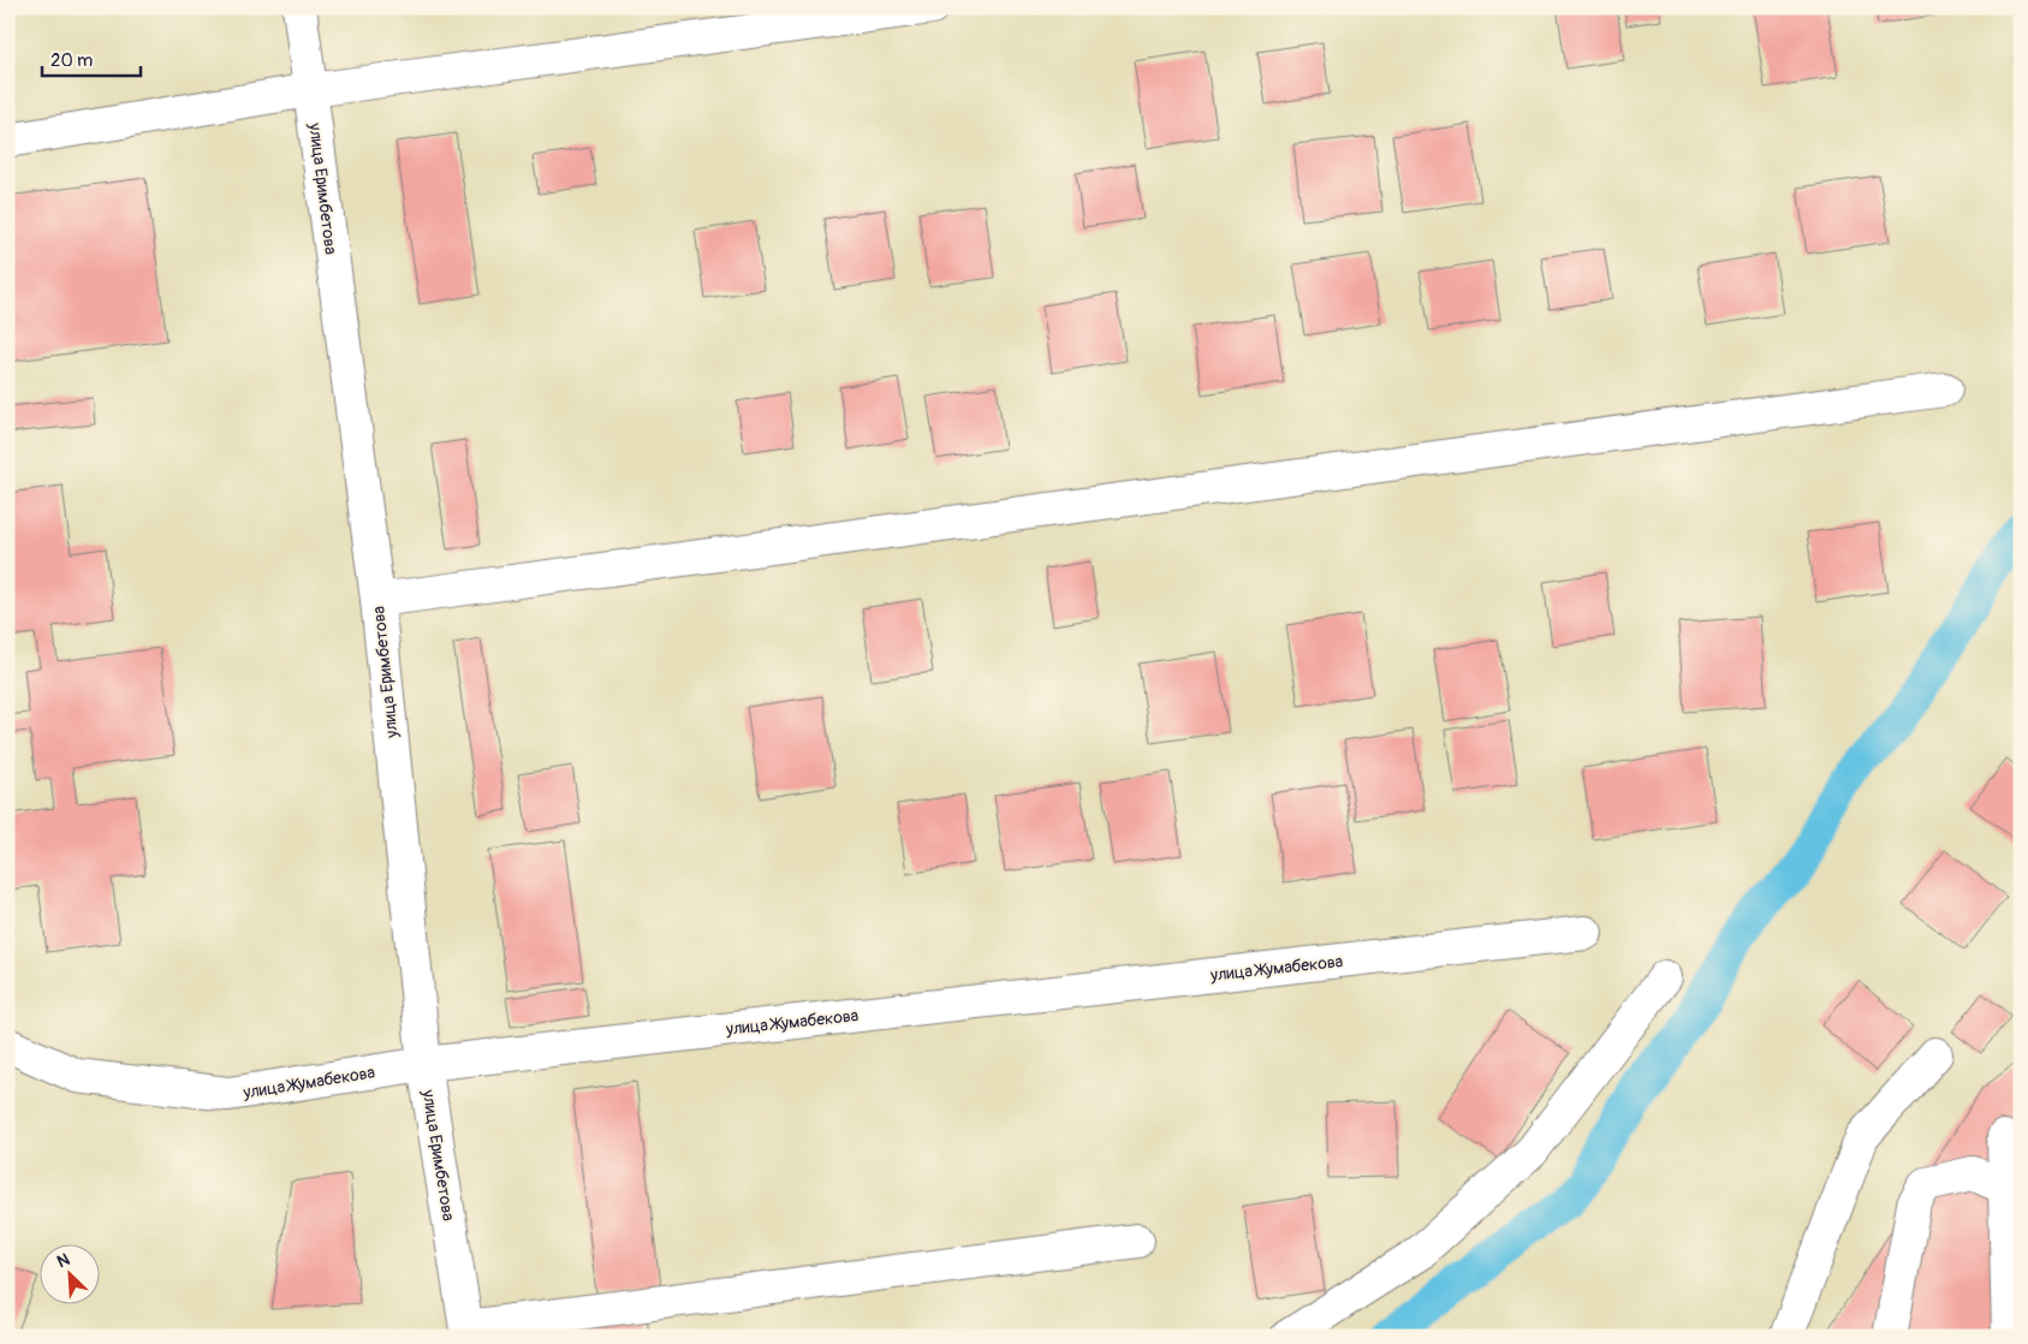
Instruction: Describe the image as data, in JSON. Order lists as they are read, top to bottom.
{
  "streets": {
    "street": ["улица Еримбетова", "улица Жумабекова"]
  },
  "crossings": [
    ["улица Еримбетова", "улица Жумабекова"]
  ],
  "scale_bar": "20 m",
  "north": "top left"
}
